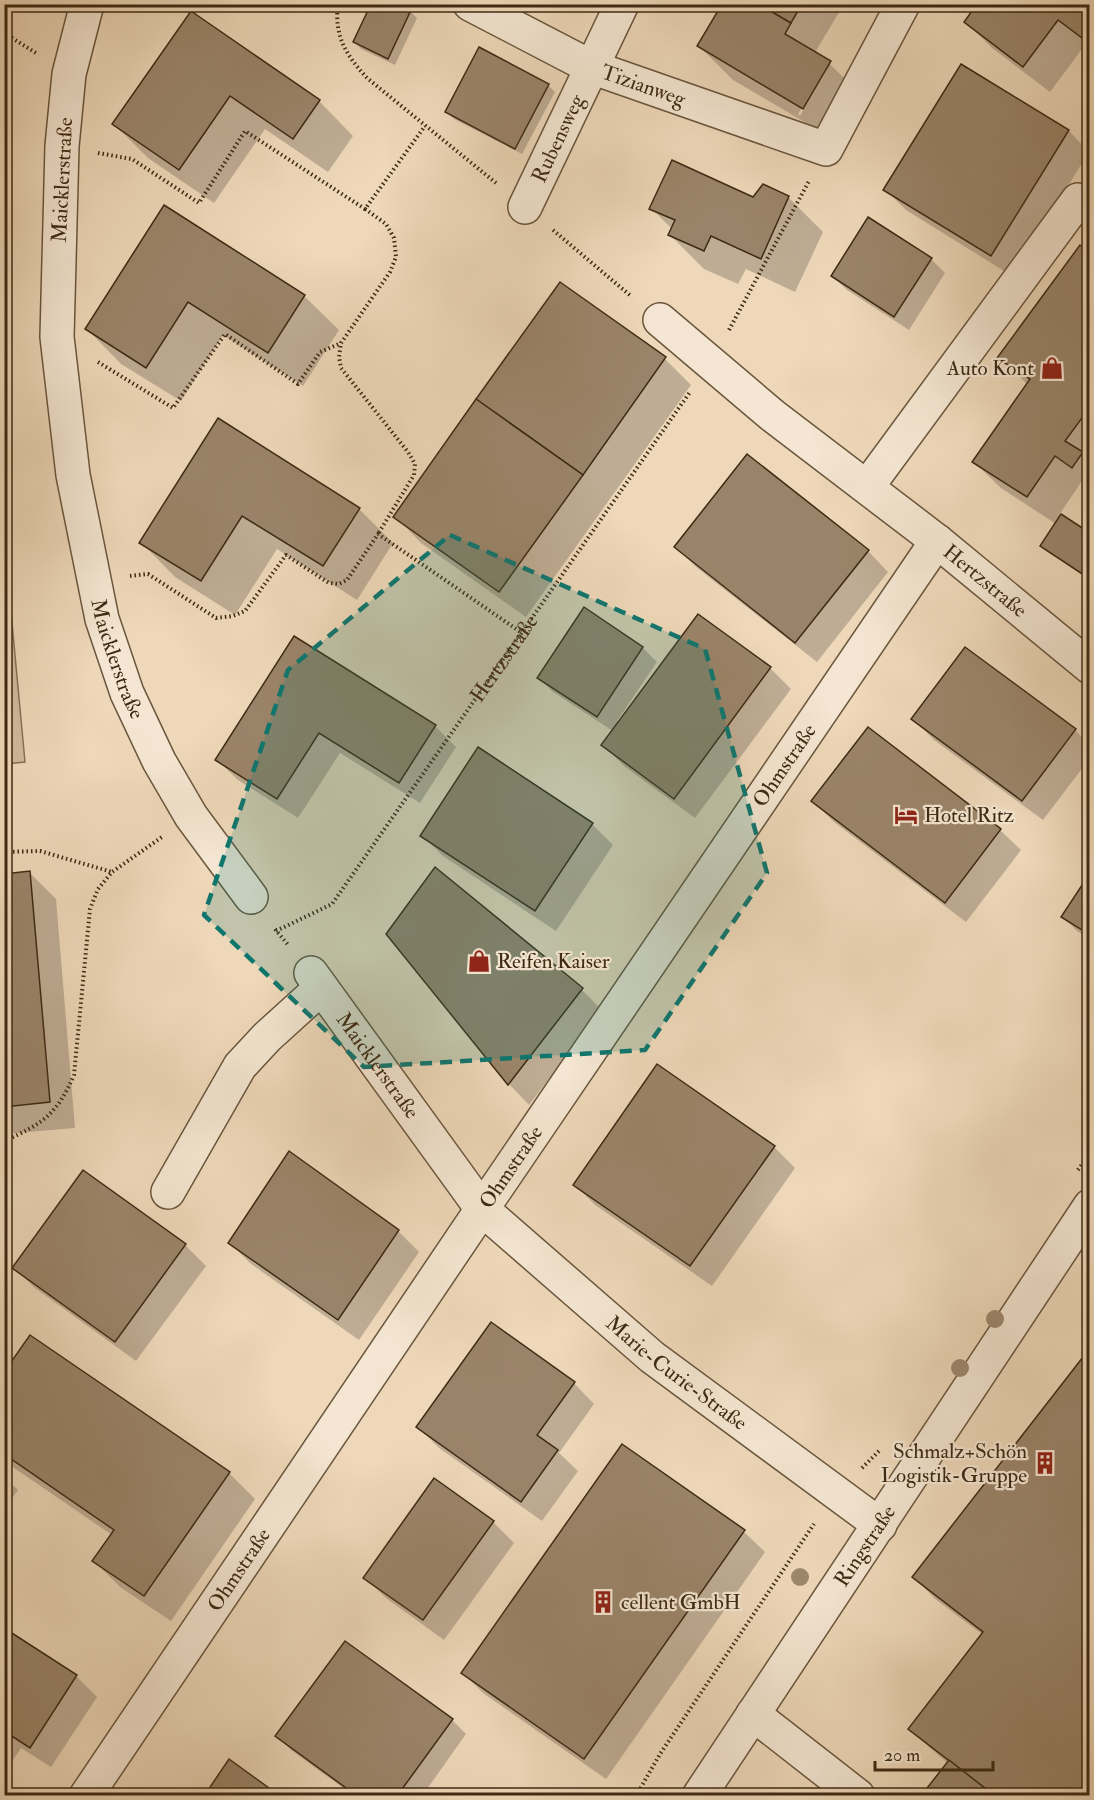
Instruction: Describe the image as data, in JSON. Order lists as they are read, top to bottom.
{
  "streets": {
    "street": [
      "Tizianweg",
      "Rubensweg",
      "Maicklerstraße",
      "Hertzstraße",
      "Ohmstraße",
      "Marie-Curie-Straße",
      "Ringstraße"
    ]
  },
  "crossings": [
    ["Tizianweg", "Rubensweg"],
    ["Maicklerstraße", "Ohmstraße"],
    ["Maicklerstraße", "Marie-Curie-Straße"],
    ["Hertzstraße", "Ohmstraße"],
    ["Ohmstraße", "Marie-Curie-Straße"],
    ["Marie-Curie-Straße", "Ringstraße"]
  ],
  "places": {
    "shop": ["Auto Kont", "Reifen Kaiser"],
    "hotel": ["Hotel Ritz"],
    "building": ["Schmalz+Schön Logistik-Gruppe", "cellent GmbH"]
  },
  "scale_bar": "20 m"
}
